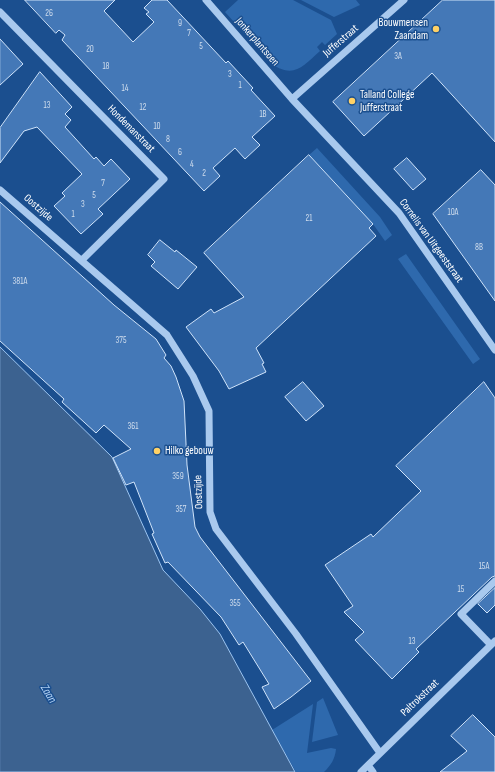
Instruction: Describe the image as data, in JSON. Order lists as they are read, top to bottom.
{
  "streets": {
    "street": [
      "Jufferstraat",
      "Jonkerplantsoen",
      "Hondemanstraat",
      "Oostzijde",
      "Cornelis van Uitgeeststraat",
      "Paltrokstraat"
    ]
  },
  "crossings": [
    ["Jufferstraat", "Jonkerplantsoen"],
    ["Jufferstraat", "Cornelis van Uitgeeststraat"],
    ["Jonkerplantsoen", "Cornelis van Uitgeeststraat"],
    ["Hondemanstraat", "Oostzijde"],
    ["Oostzijde", "Paltrokstraat"]
  ],
  "water": ["Zaan"],
  "places": ["Bouwmensen Zaandam", "Talland College Jufferstraat", "Hilko gebouw"],
  "house_numbers": [
    "26",
    "9",
    "7",
    "5",
    "20",
    "3A",
    "18",
    "3",
    "1",
    "14",
    "13",
    "12",
    "1B",
    "10",
    "8",
    "6",
    "4",
    "2",
    "7",
    "5",
    "3",
    "10A",
    "1",
    "21",
    "8B",
    "381A",
    "375",
    "361",
    "359",
    "357",
    "15A",
    "15",
    "355",
    "13"
  ]
}
